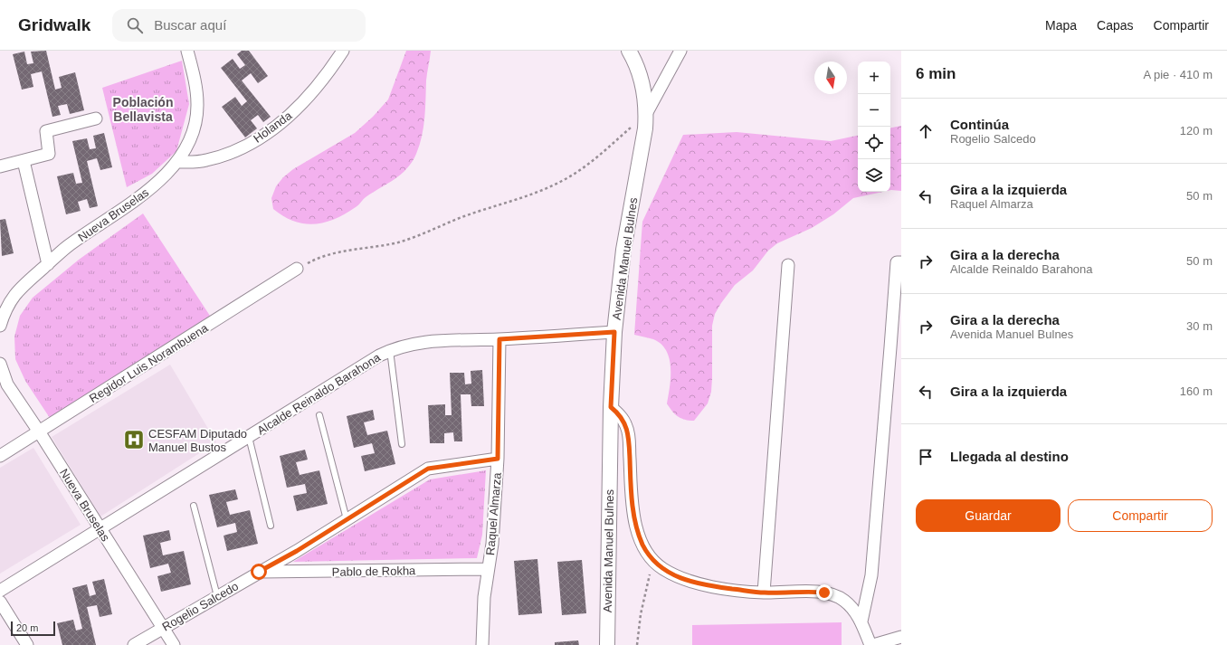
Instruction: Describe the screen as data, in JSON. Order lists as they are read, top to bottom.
{
  "streets": {
    "street": [
      "Holanda",
      "Nueva Bruselas",
      "Avenida Manuel Bulnes",
      "Regidor Luis Norambuena",
      "Alcalde Reinaldo Barahona",
      "Raquel Almarza",
      "Pablo de Rokha",
      "Rogelio Salcedo"
    ]
  },
  "crossings": [
    ["Holanda", "Nueva Bruselas"],
    ["Nueva Bruselas", "Regidor Luis Norambuena"],
    ["Nueva Bruselas", "Alcalde Reinaldo Barahona"],
    ["Nueva Bruselas", "Rogelio Salcedo"],
    ["Avenida Manuel Bulnes", "Alcalde Reinaldo Barahona"],
    ["Alcalde Reinaldo Barahona", "Raquel Almarza"],
    ["Raquel Almarza", "Pablo de Rokha"],
    ["Raquel Almarza", "Rogelio Salcedo"],
    ["Pablo de Rokha", "Rogelio Salcedo"]
  ],
  "districts": ["Población Bellavista"],
  "places": {
    "hospital": ["CESFAM Diputado Manuel Bustos"]
  },
  "scale_bar": "20 m",
  "north": "bottom",
  "page": {
    "header": "Gridwalk",
    "search": "Buscar aquí",
    "nav": ["Mapa", "Capas", "Compartir"],
    "heading": ["6 min", "A pie · 410 m"],
    "map_buttons": ["+", "−"],
    "list": [
      ["Continúa", "Rogelio Salcedo", "120 m"],
      ["Gira a la izquierda", "Raquel Almarza", "50 m"],
      ["Gira a la derecha", "Alcalde Reinaldo Barahona", "50 m"],
      ["Gira a la derecha", "Avenida Manuel Bulnes", "30 m"],
      ["Gira a la izquierda", "160 m"],
      "Llegada al destino"
    ],
    "buttons": ["Guardar", "Compartir"],
    "scale": "20 m"
  }
}
